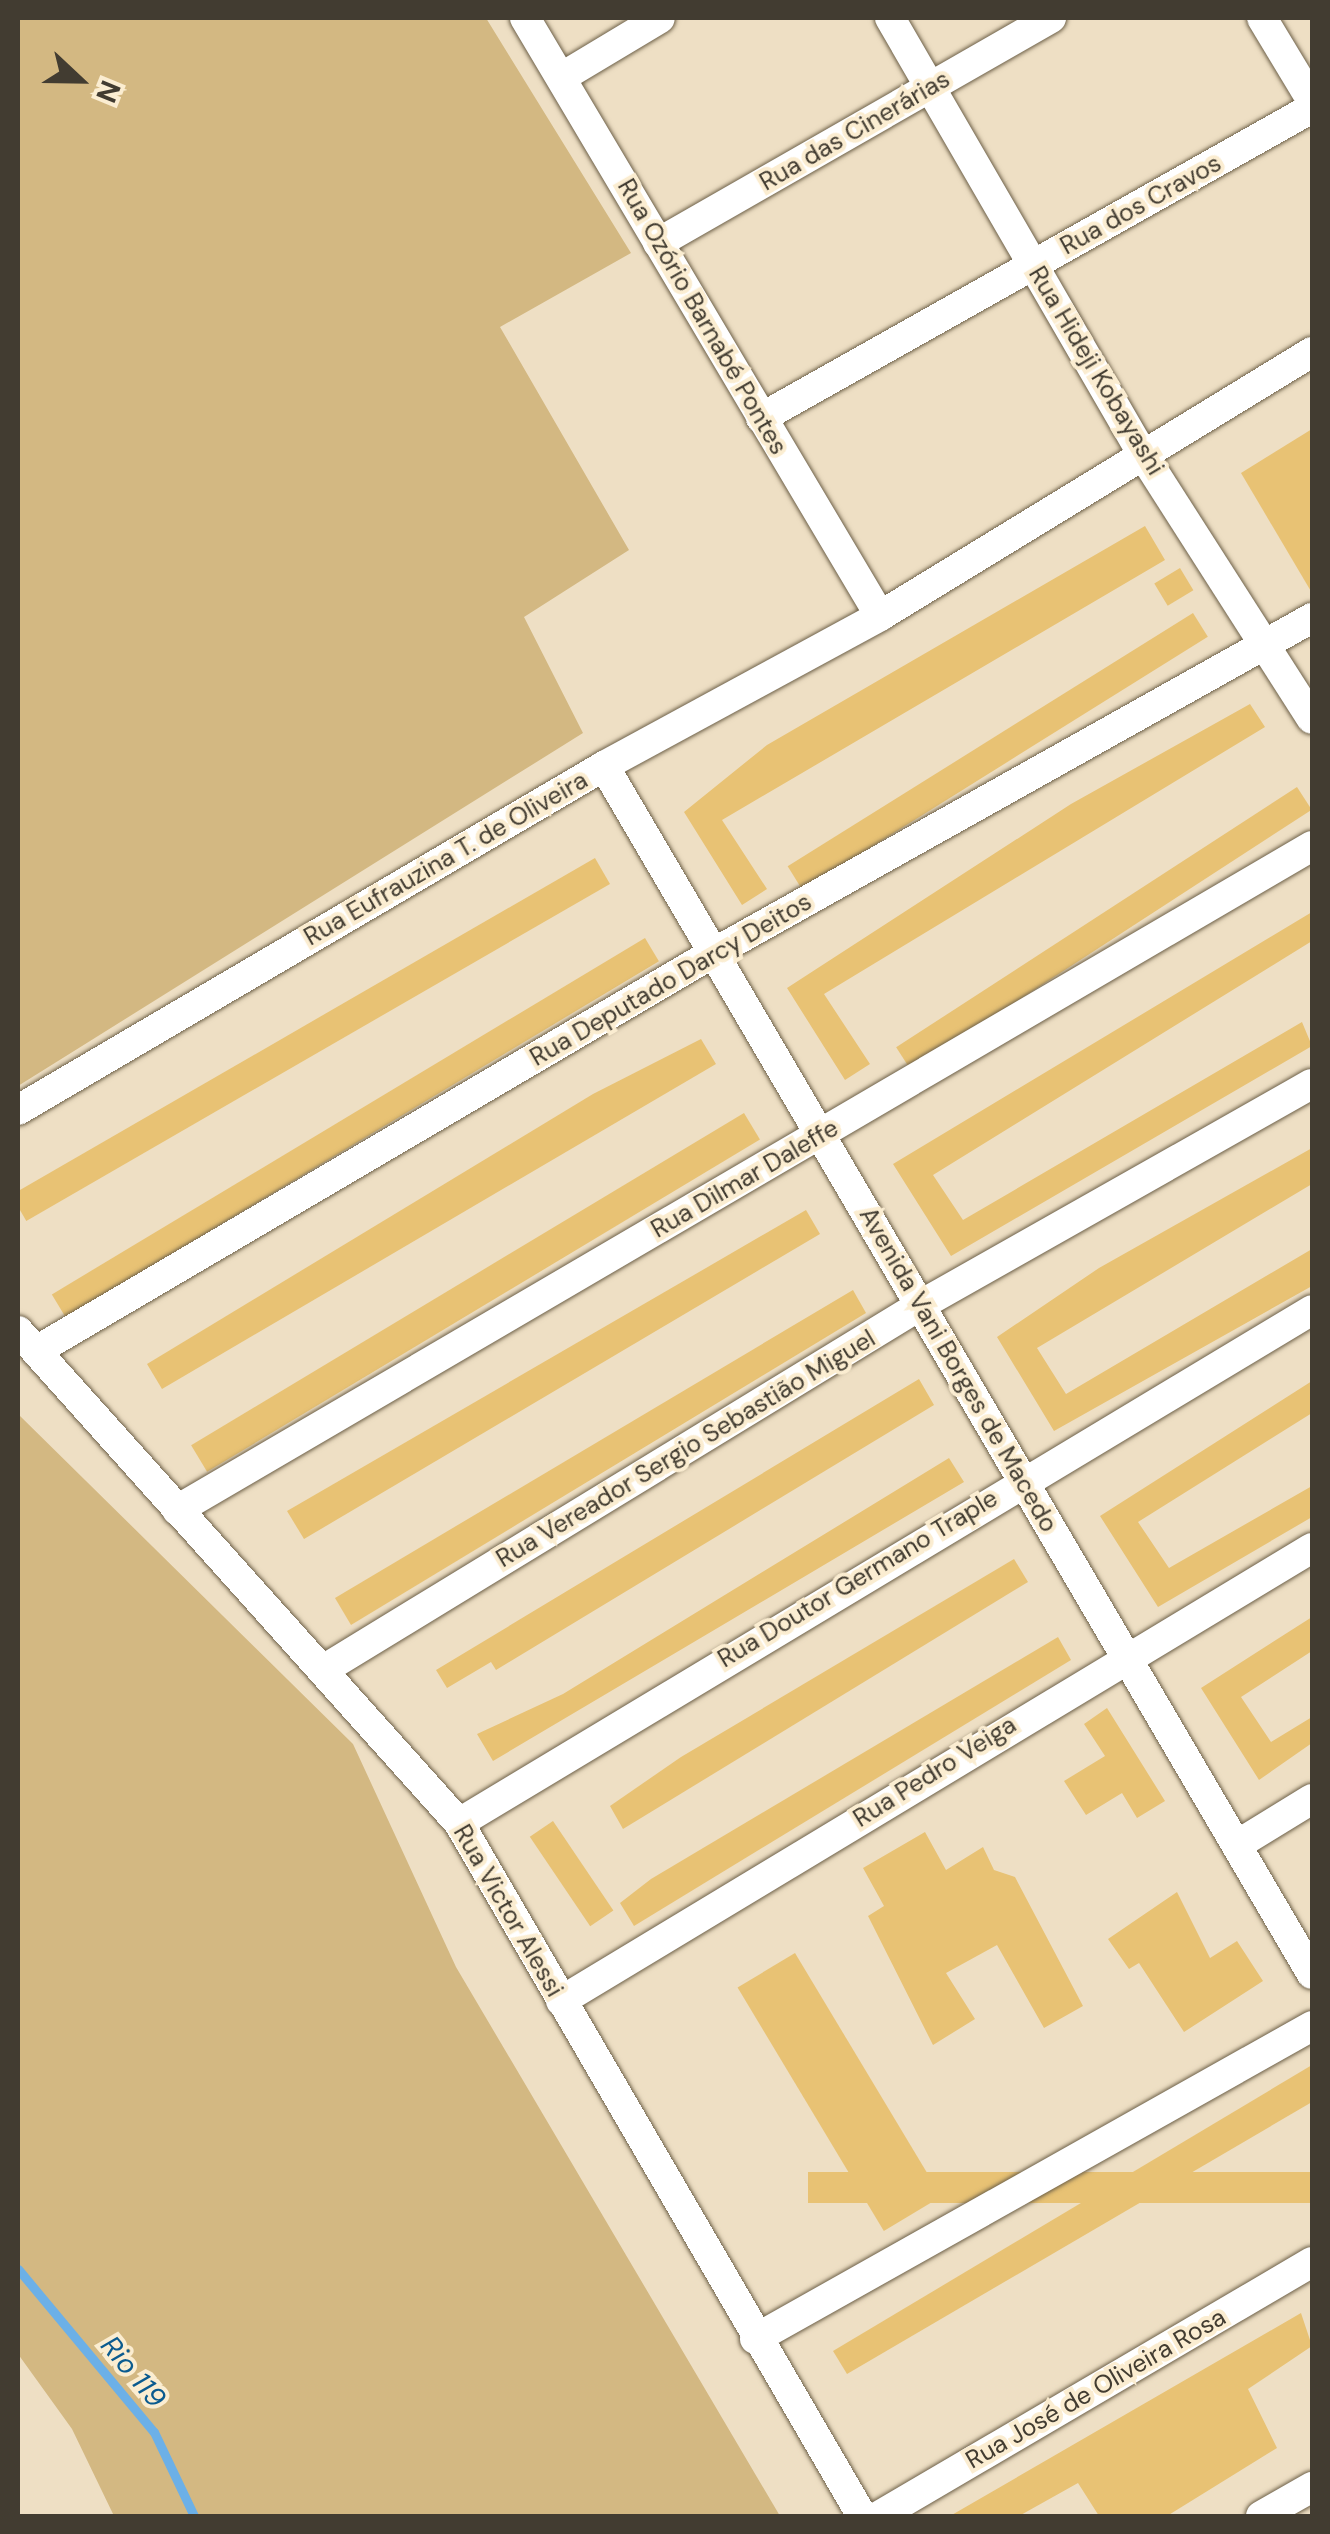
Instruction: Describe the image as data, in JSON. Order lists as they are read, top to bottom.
{
  "streets": {
    "street": [
      "Rua das Cinerárias",
      "Rua dos Cravos",
      "Rua Ozório Barnabé Pontes",
      "Rua Hideji Kobayashi",
      "Rua Eufrauzina T. de Oliveira",
      "Rua Deputado Darcy Deitos",
      "Rua Dilmar Daleffe",
      "Avenida Vani Borges de Macedo",
      "Rua Vereador Sergio Sebastião Miguel",
      "Rua Doutor Germano Traple",
      "Rua Pedro Veiga",
      "Rua Victor Alessi",
      "Rua José de Oliveira Rosa"
    ]
  },
  "crossings": [
    ["Rua das Cinerárias", "Rua Ozório Barnabé Pontes"],
    ["Rua das Cinerárias", "Rua Hideji Kobayashi"],
    ["Rua dos Cravos", "Rua Ozório Barnabé Pontes"],
    ["Rua dos Cravos", "Rua Hideji Kobayashi"],
    ["Rua Ozório Barnabé Pontes", "Rua Eufrauzina T. de Oliveira"],
    ["Rua Hideji Kobayashi", "Rua Eufrauzina T. de Oliveira"],
    ["Rua Hideji Kobayashi", "Rua Deputado Darcy Deitos"],
    ["Rua Eufrauzina T. de Oliveira", "Avenida Vani Borges de Macedo"],
    ["Rua Deputado Darcy Deitos", "Avenida Vani Borges de Macedo"],
    ["Rua Deputado Darcy Deitos", "Rua Victor Alessi"],
    ["Rua Dilmar Daleffe", "Avenida Vani Borges de Macedo"],
    ["Rua Dilmar Daleffe", "Rua Victor Alessi"],
    ["Avenida Vani Borges de Macedo", "Rua Vereador Sergio Sebastião Miguel"],
    ["Avenida Vani Borges de Macedo", "Rua Doutor Germano Traple"],
    ["Avenida Vani Borges de Macedo", "Rua Pedro Veiga"],
    ["Rua Vereador Sergio Sebastião Miguel", "Rua Victor Alessi"],
    ["Rua Doutor Germano Traple", "Rua Victor Alessi"],
    ["Rua Pedro Veiga", "Rua Victor Alessi"]
  ],
  "water": ["Rio 119"],
  "north": "right"
}
